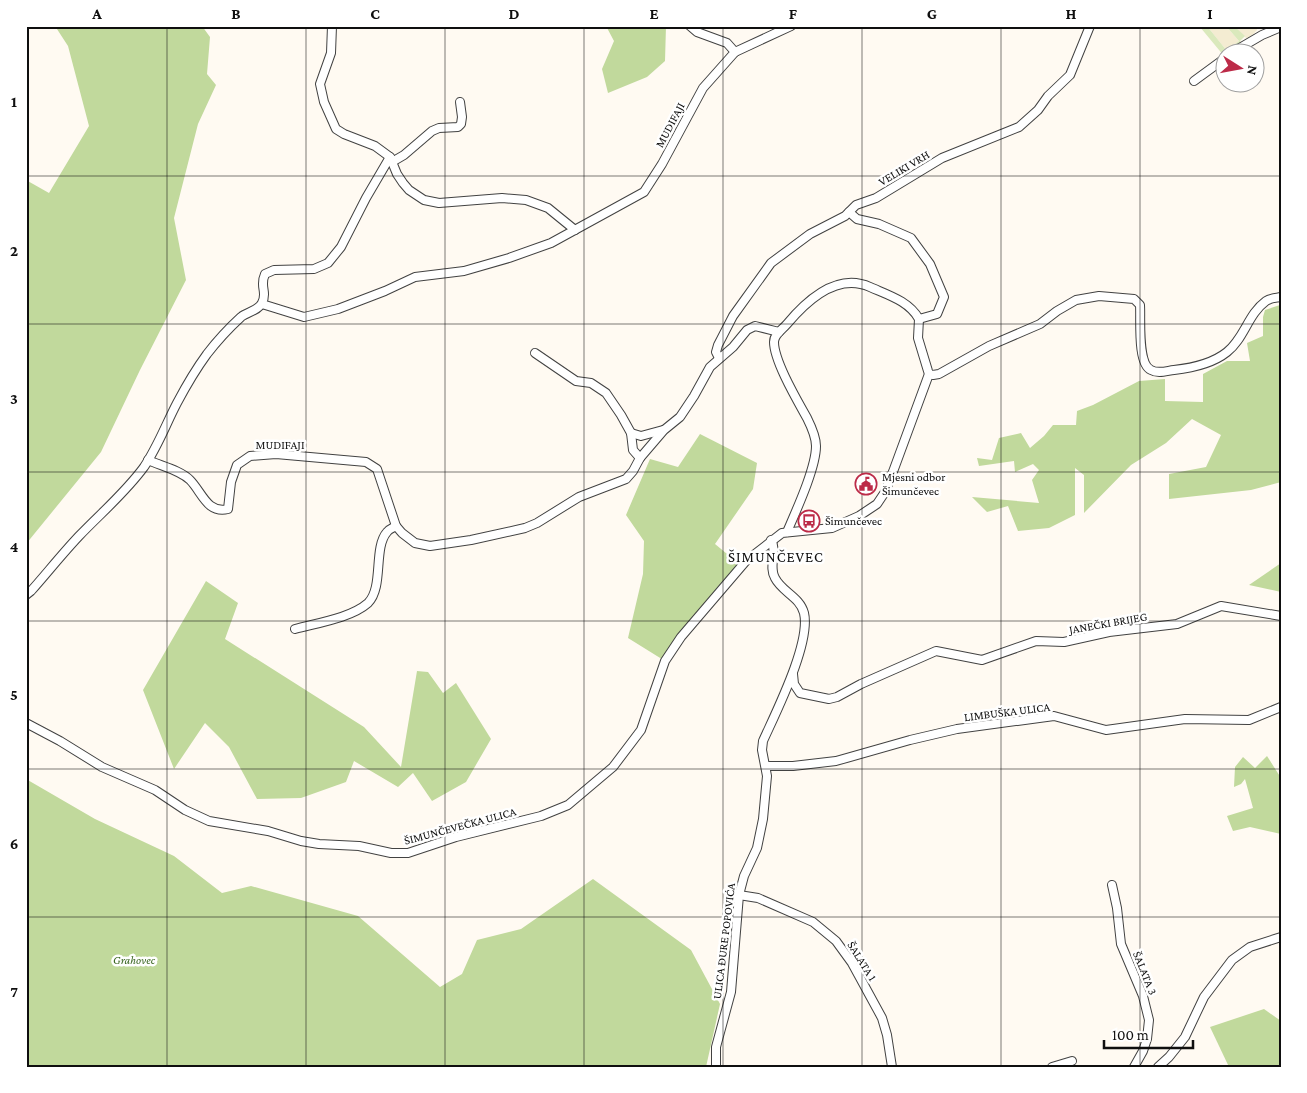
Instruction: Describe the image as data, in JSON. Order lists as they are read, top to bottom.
{
  "streets": {
    "street": [
      "MUDIFAJI",
      "VELIKI VRH",
      "JANEČKI BRIJEG",
      "LIMBUŠKA ULICA",
      "ŠIMUNČEVEČKA ULICA",
      "ULICA ĐURE POPOVIĆA",
      "ŠALATA 1",
      "ŠALATA 3"
    ]
  },
  "crossings": [
    ["JANEČKI BRIJEG", "ULICA ĐURE POPOVIĆA"],
    ["LIMBUŠKA ULICA", "ULICA ĐURE POPOVIĆA"],
    ["ŠIMUNČEVEČKA ULICA", "ULICA ĐURE POPOVIĆA"],
    ["ULICA ĐURE POPOVIĆA", "ŠALATA 1"]
  ],
  "districts": ["ŠIMUNČEVEC"],
  "parks": ["Grahovec"],
  "places": {
    "public building": ["Mjesni odbor Šimunčevec"],
    "bus stop": ["Šimunčevec"]
  },
  "scale_bar": "100 m",
  "north": "right",
  "grid": {
    "columns": [
      "A",
      "B",
      "C",
      "D",
      "E",
      "F",
      "G",
      "H",
      "I"
    ],
    "rows": [
      "1",
      "2",
      "3",
      "4",
      "5",
      "6",
      "7"
    ]
  }
}
